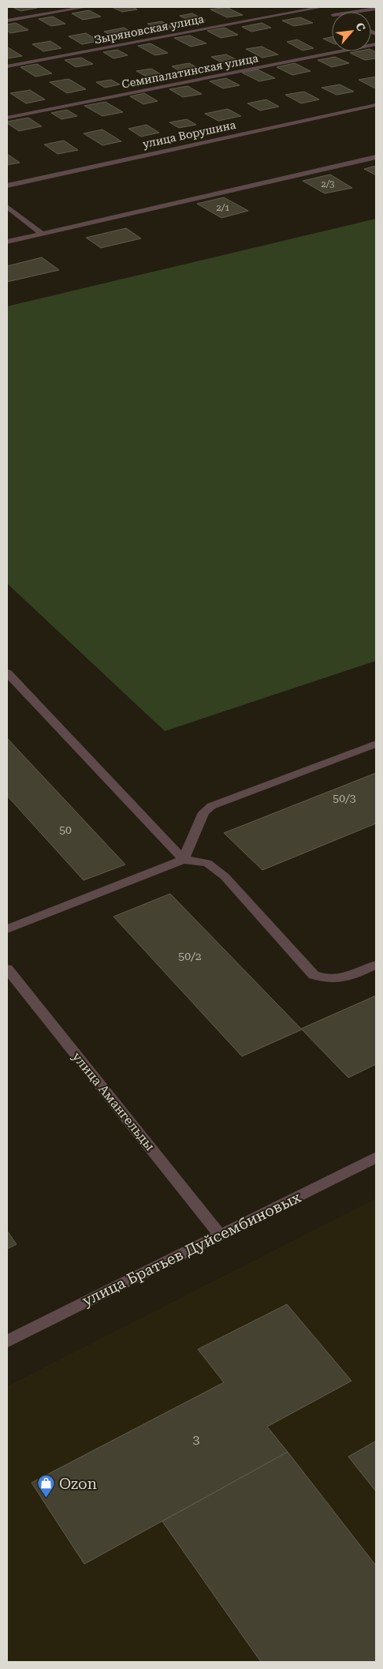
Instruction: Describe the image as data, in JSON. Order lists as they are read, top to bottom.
{
  "streets": {
    "street": [
      "Зыряновская улица",
      "Семипалатинская улица",
      "улица Ворушина",
      "улица Амангельды",
      "улица Братьев Дуйсембиновых"
    ]
  },
  "crossings": [
    ["улица Амангельды", "улица Братьев Дуйсембиновых"]
  ],
  "places": {
    "shop": ["Ozon"]
  },
  "house_numbers": [
    "2/3",
    "2/1",
    "50/3",
    "50",
    "50/2",
    "3"
  ],
  "north": "top right"
}
